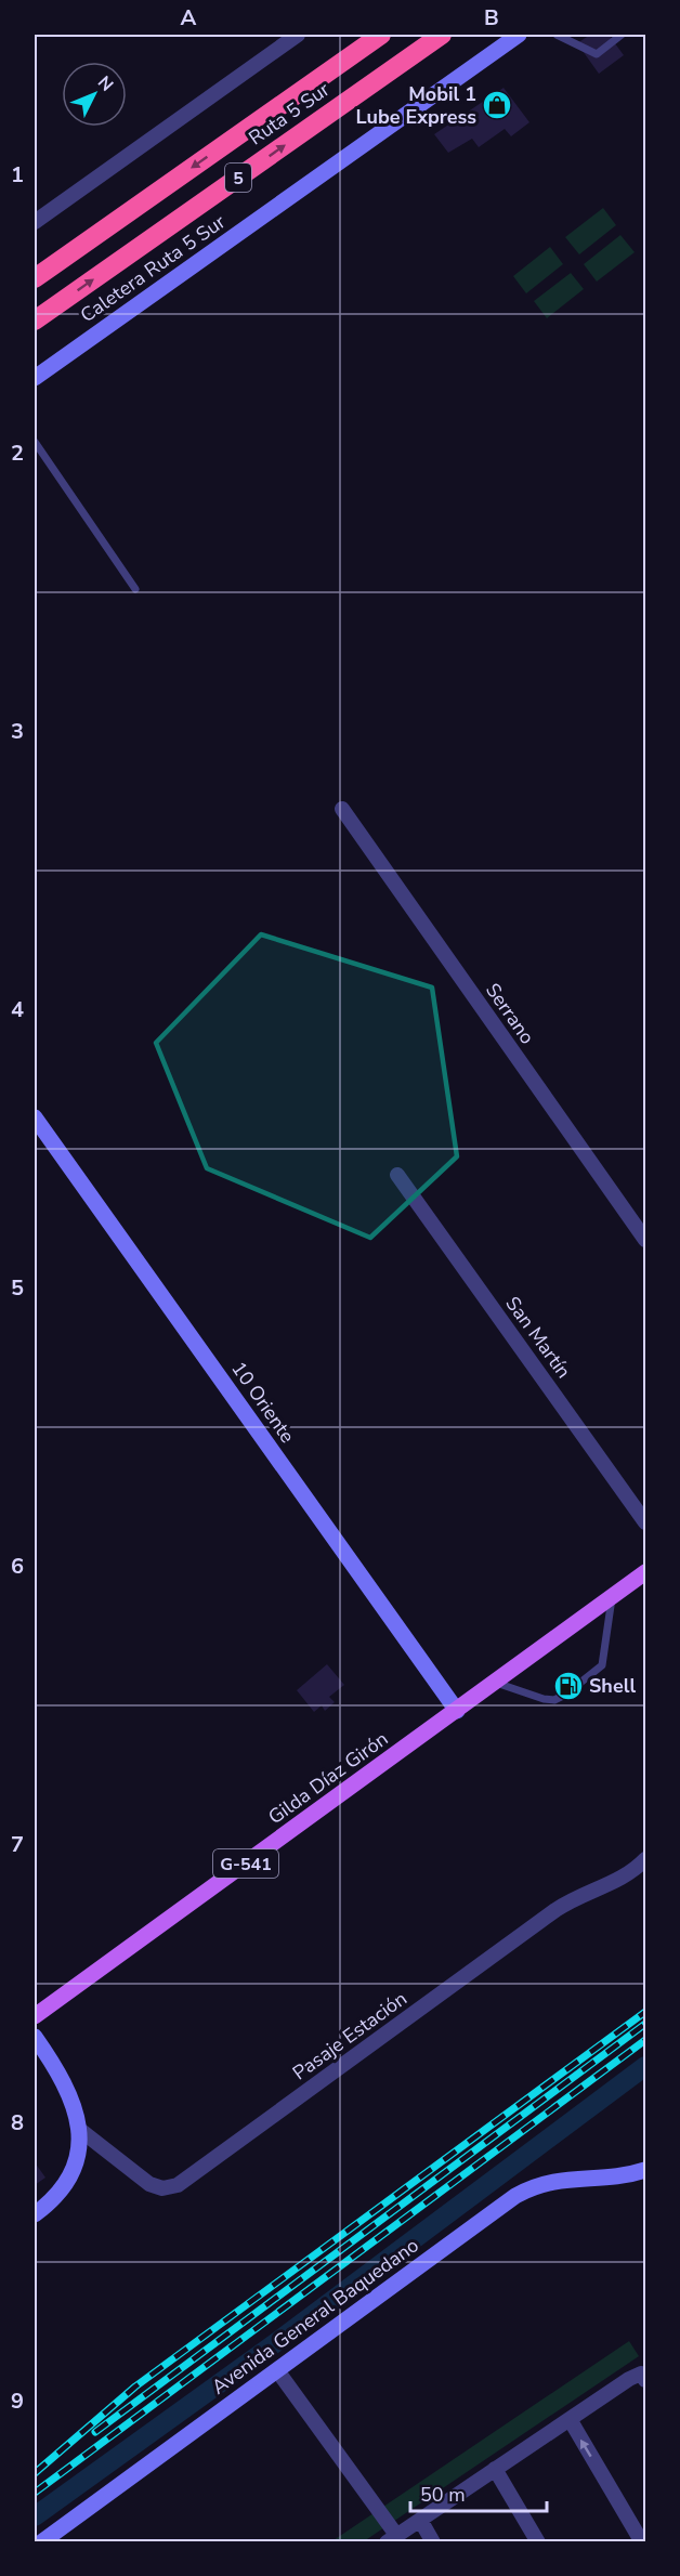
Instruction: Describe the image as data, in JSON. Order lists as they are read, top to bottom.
{
  "streets": {
    "highway": ["Ruta 5 Sur", "5"],
    "main road": ["Gilda Díaz Girón", "G-541"],
    "street": [
      "Caletera Ruta 5 Sur",
      "Serrano",
      "San Martín",
      "10 Oriente",
      "Pasaje Estación",
      "Avenida General Baquedano"
    ]
  },
  "crossings": [
    ["10 Oriente", "Gilda Díaz Girón"]
  ],
  "places": {
    "shop": ["Mobil 1 Lube Express"],
    "fuel station": ["Shell"]
  },
  "scale_bar": "50 m",
  "north": "top right",
  "grid": {
    "columns": ["A", "B"],
    "rows": [
      "1",
      "2",
      "3",
      "4",
      "5",
      "6",
      "7",
      "8",
      "9"
    ]
  }
}
